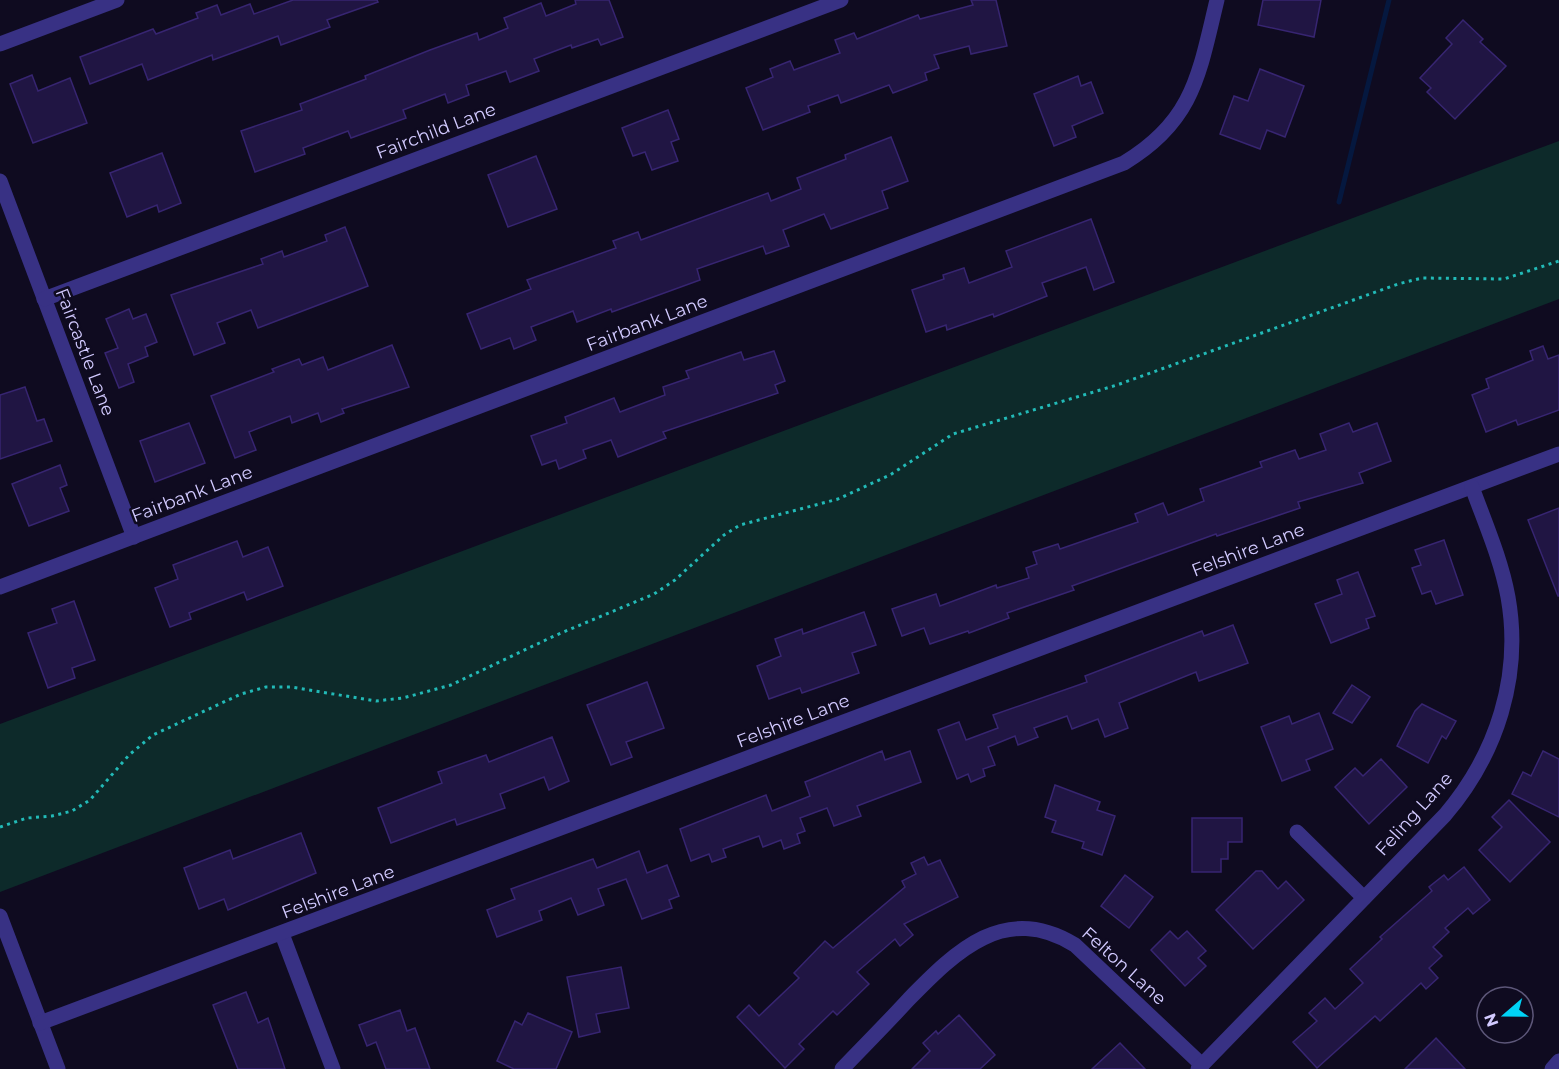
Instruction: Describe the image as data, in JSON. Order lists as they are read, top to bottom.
{
  "streets": {
    "street": [
      "Fairchild Lane",
      "Fairbank Lane",
      "Faircastle Lane",
      "Felshire Lane",
      "Feling Lane",
      "Felton Lane"
    ]
  },
  "crossings": [
    ["Fairchild Lane", "Faircastle Lane"],
    ["Fairbank Lane", "Faircastle Lane"],
    ["Felshire Lane", "Feling Lane"],
    ["Feling Lane", "Felton Lane"]
  ],
  "north": "left"
}
